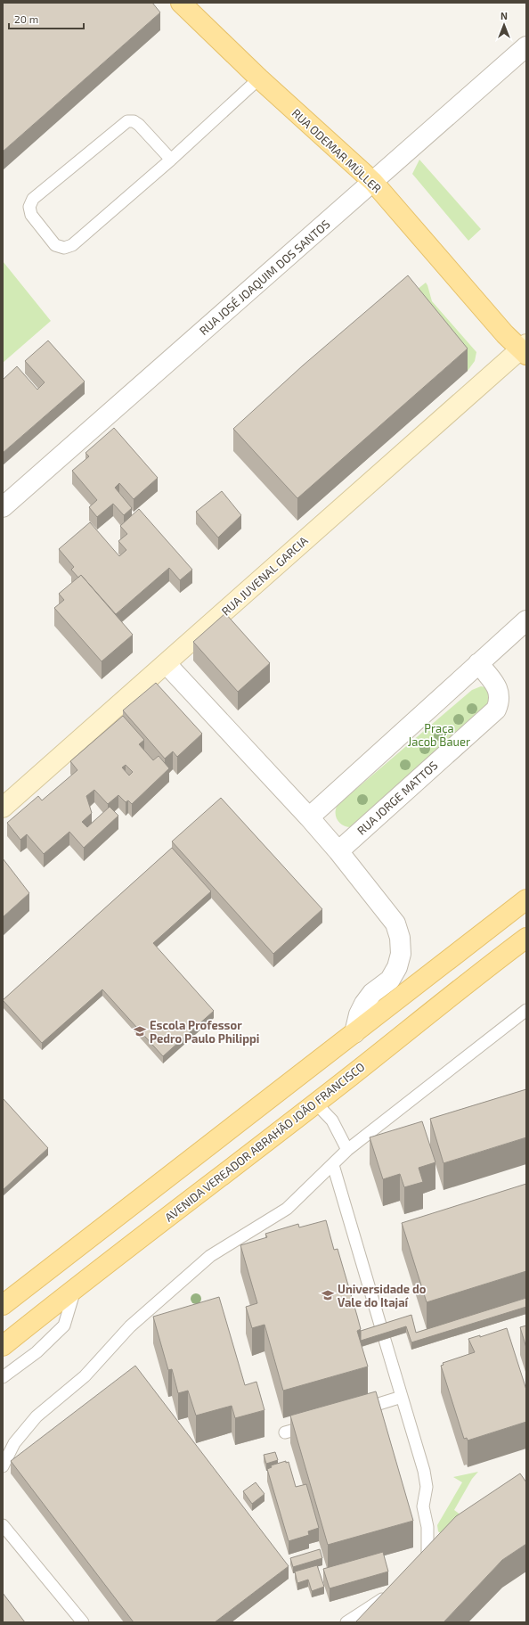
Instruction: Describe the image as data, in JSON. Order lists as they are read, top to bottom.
{
  "streets": {
    "main road": ["RUA ODEMAR MÜLLER", "RUA JUVENAL GARCIA", "AVENIDA VEREADOR ABRAHÃO JOÃO FRANCISCO"],
    "street": ["RUA JOSÉ JOAQUIM DOS SANTOS", "RUA JORGE MATTOS"]
  },
  "crossings": [
    ["RUA ODEMAR MÜLLER", "RUA JOSÉ JOAQUIM DOS SANTOS"],
    ["RUA ODEMAR MÜLLER", "RUA JUVENAL GARCIA"]
  ],
  "parks": ["Praça Jacob Bauer"],
  "places": {
    "school or university": ["Escola Professor Pedro Paulo Philippi", "Universidade do Vale do Itajaí"]
  },
  "scale_bar": "20 m",
  "north": "top"
}
